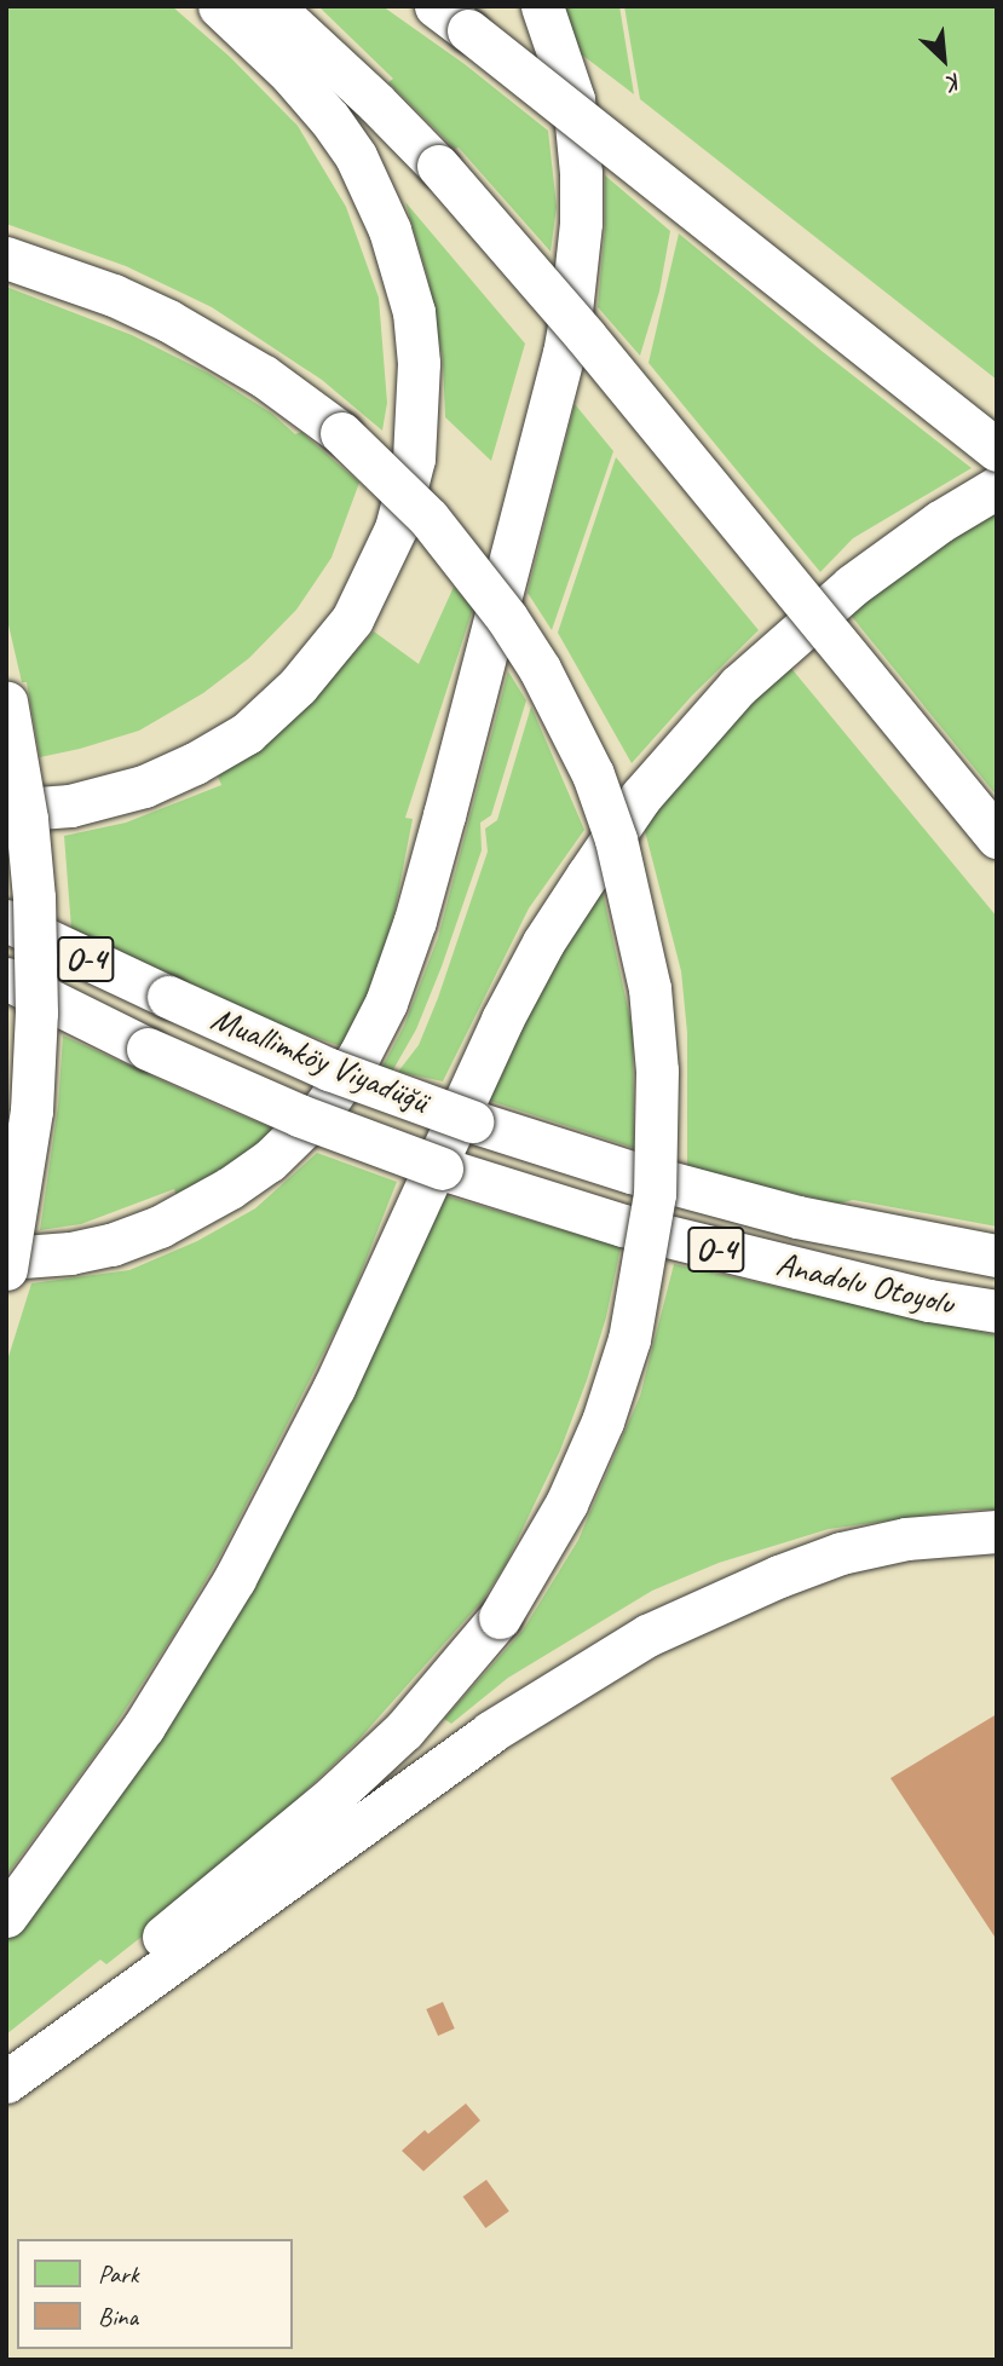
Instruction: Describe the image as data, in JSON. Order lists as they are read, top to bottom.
{
  "streets": {
    "highway": ["O-4", "Muallimköy Viyadüğü", "Anadolu Otoyolu"]
  },
  "crossings": [
    ["Muallimköy Viyadüğü", "Anadolu Otoyolu"]
  ],
  "legend": ["Park", "Bina"],
  "north": "bottom right"
}
